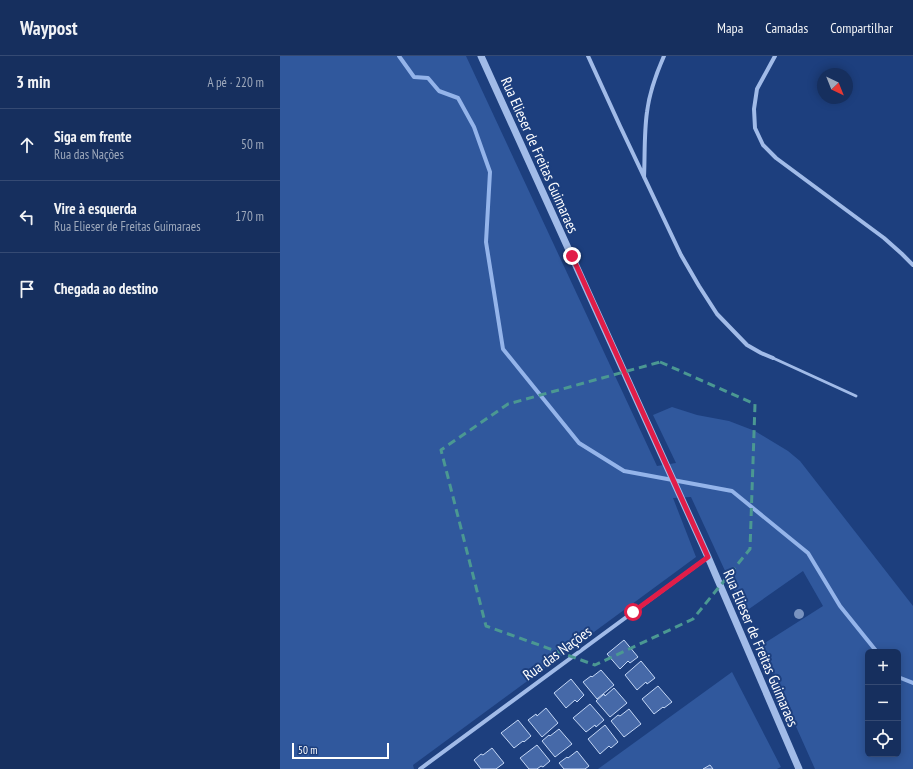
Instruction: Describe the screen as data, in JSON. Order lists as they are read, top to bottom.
{
  "streets": {
    "street": ["Rua Elieser de Freitas Guimaraes", "Rua das Nações"]
  },
  "crossings": [
    ["Rua Elieser de Freitas Guimaraes", "Rua das Nações"]
  ],
  "scale_bar": "50 m",
  "north": "bottom right",
  "page": {
    "header": "Waypost",
    "nav": ["Mapa", "Camadas", "Compartilhar"],
    "heading": ["3 min", "A pé · 220 m"],
    "list": [
      ["Siga em frente", "Rua das Nações", "50 m"],
      ["Vire à esquerda", "Rua Elieser de Freitas Guimaraes", "170 m"],
      "Chegada ao destino"
    ],
    "map_buttons": ["+", "−"],
    "scale": "50 m"
  }
}
